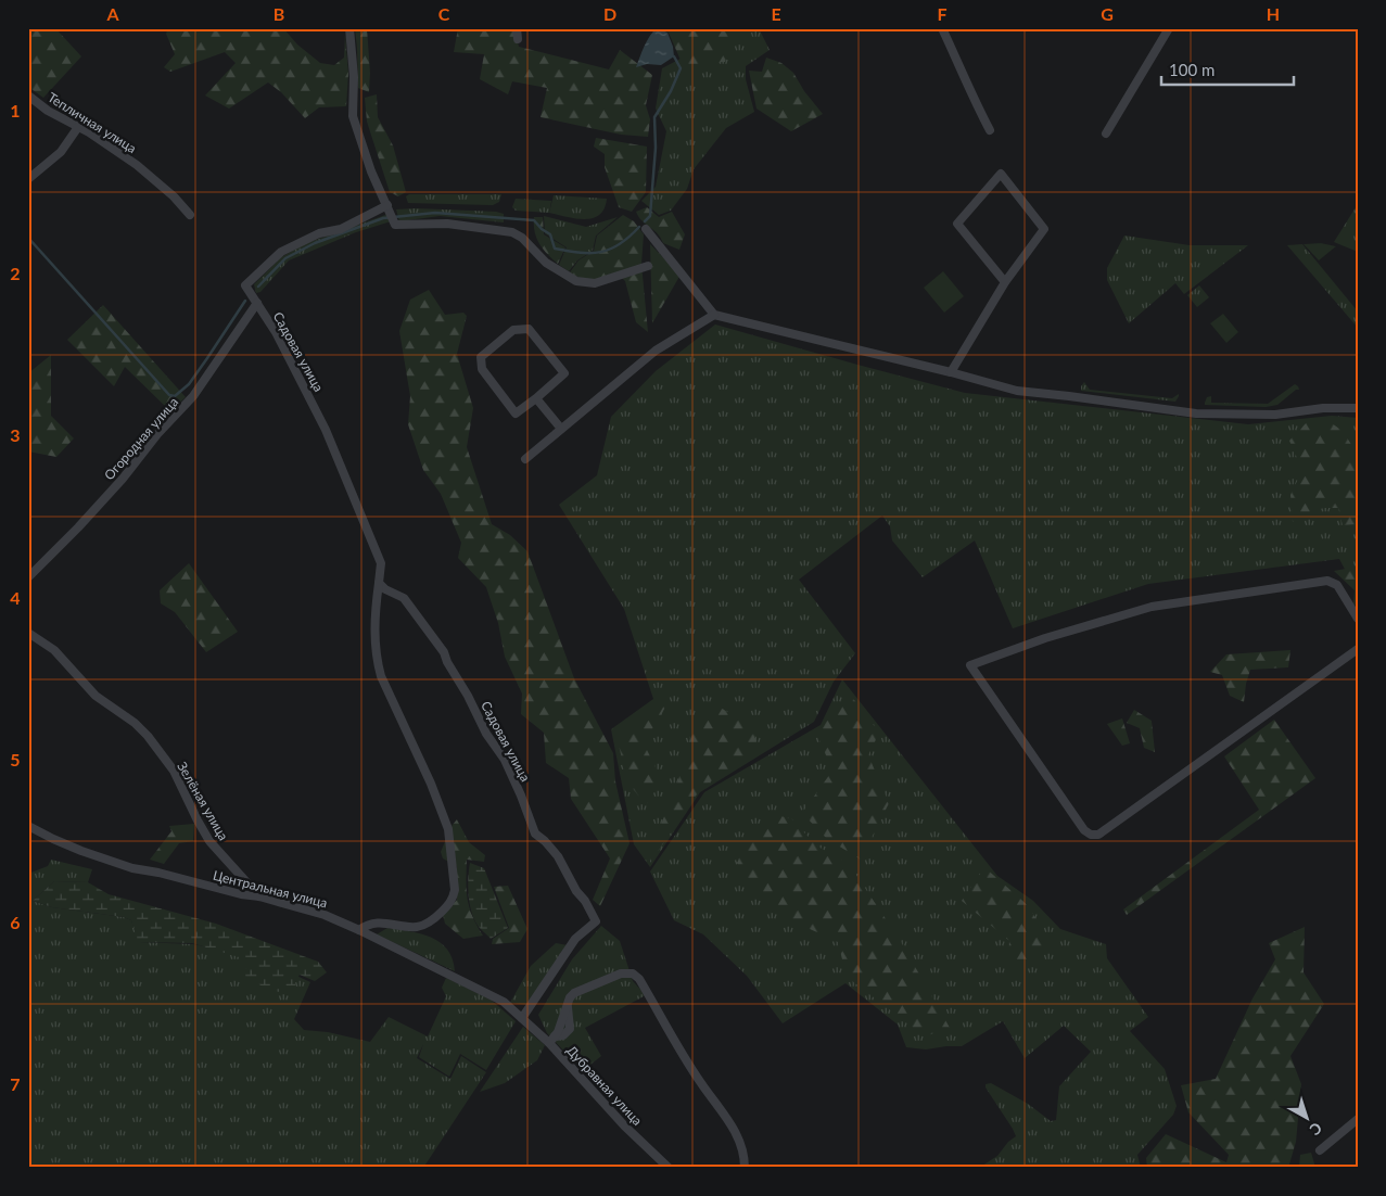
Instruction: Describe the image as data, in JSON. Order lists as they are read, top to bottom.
{
  "streets": {
    "street": [
      "Тепличная улица",
      "Садовая улица",
      "Огородная улица",
      "Зелёная улица",
      "Центральная улица",
      "Дубравная улица"
    ]
  },
  "crossings": [
    ["Садовая улица", "Огородная улица"],
    ["Садовая улица", "Центральная улица"],
    ["Садовая улица", "Дубравная улица"],
    ["Зелёная улица", "Центральная улица"],
    ["Центральная улица", "Дубравная улица"]
  ],
  "scale_bar": "100 m",
  "north": "bottom right",
  "grid": {
    "columns": [
      "A",
      "B",
      "C",
      "D",
      "E",
      "F",
      "G",
      "H"
    ],
    "rows": [
      "1",
      "2",
      "3",
      "4",
      "5",
      "6",
      "7"
    ]
  }
}
